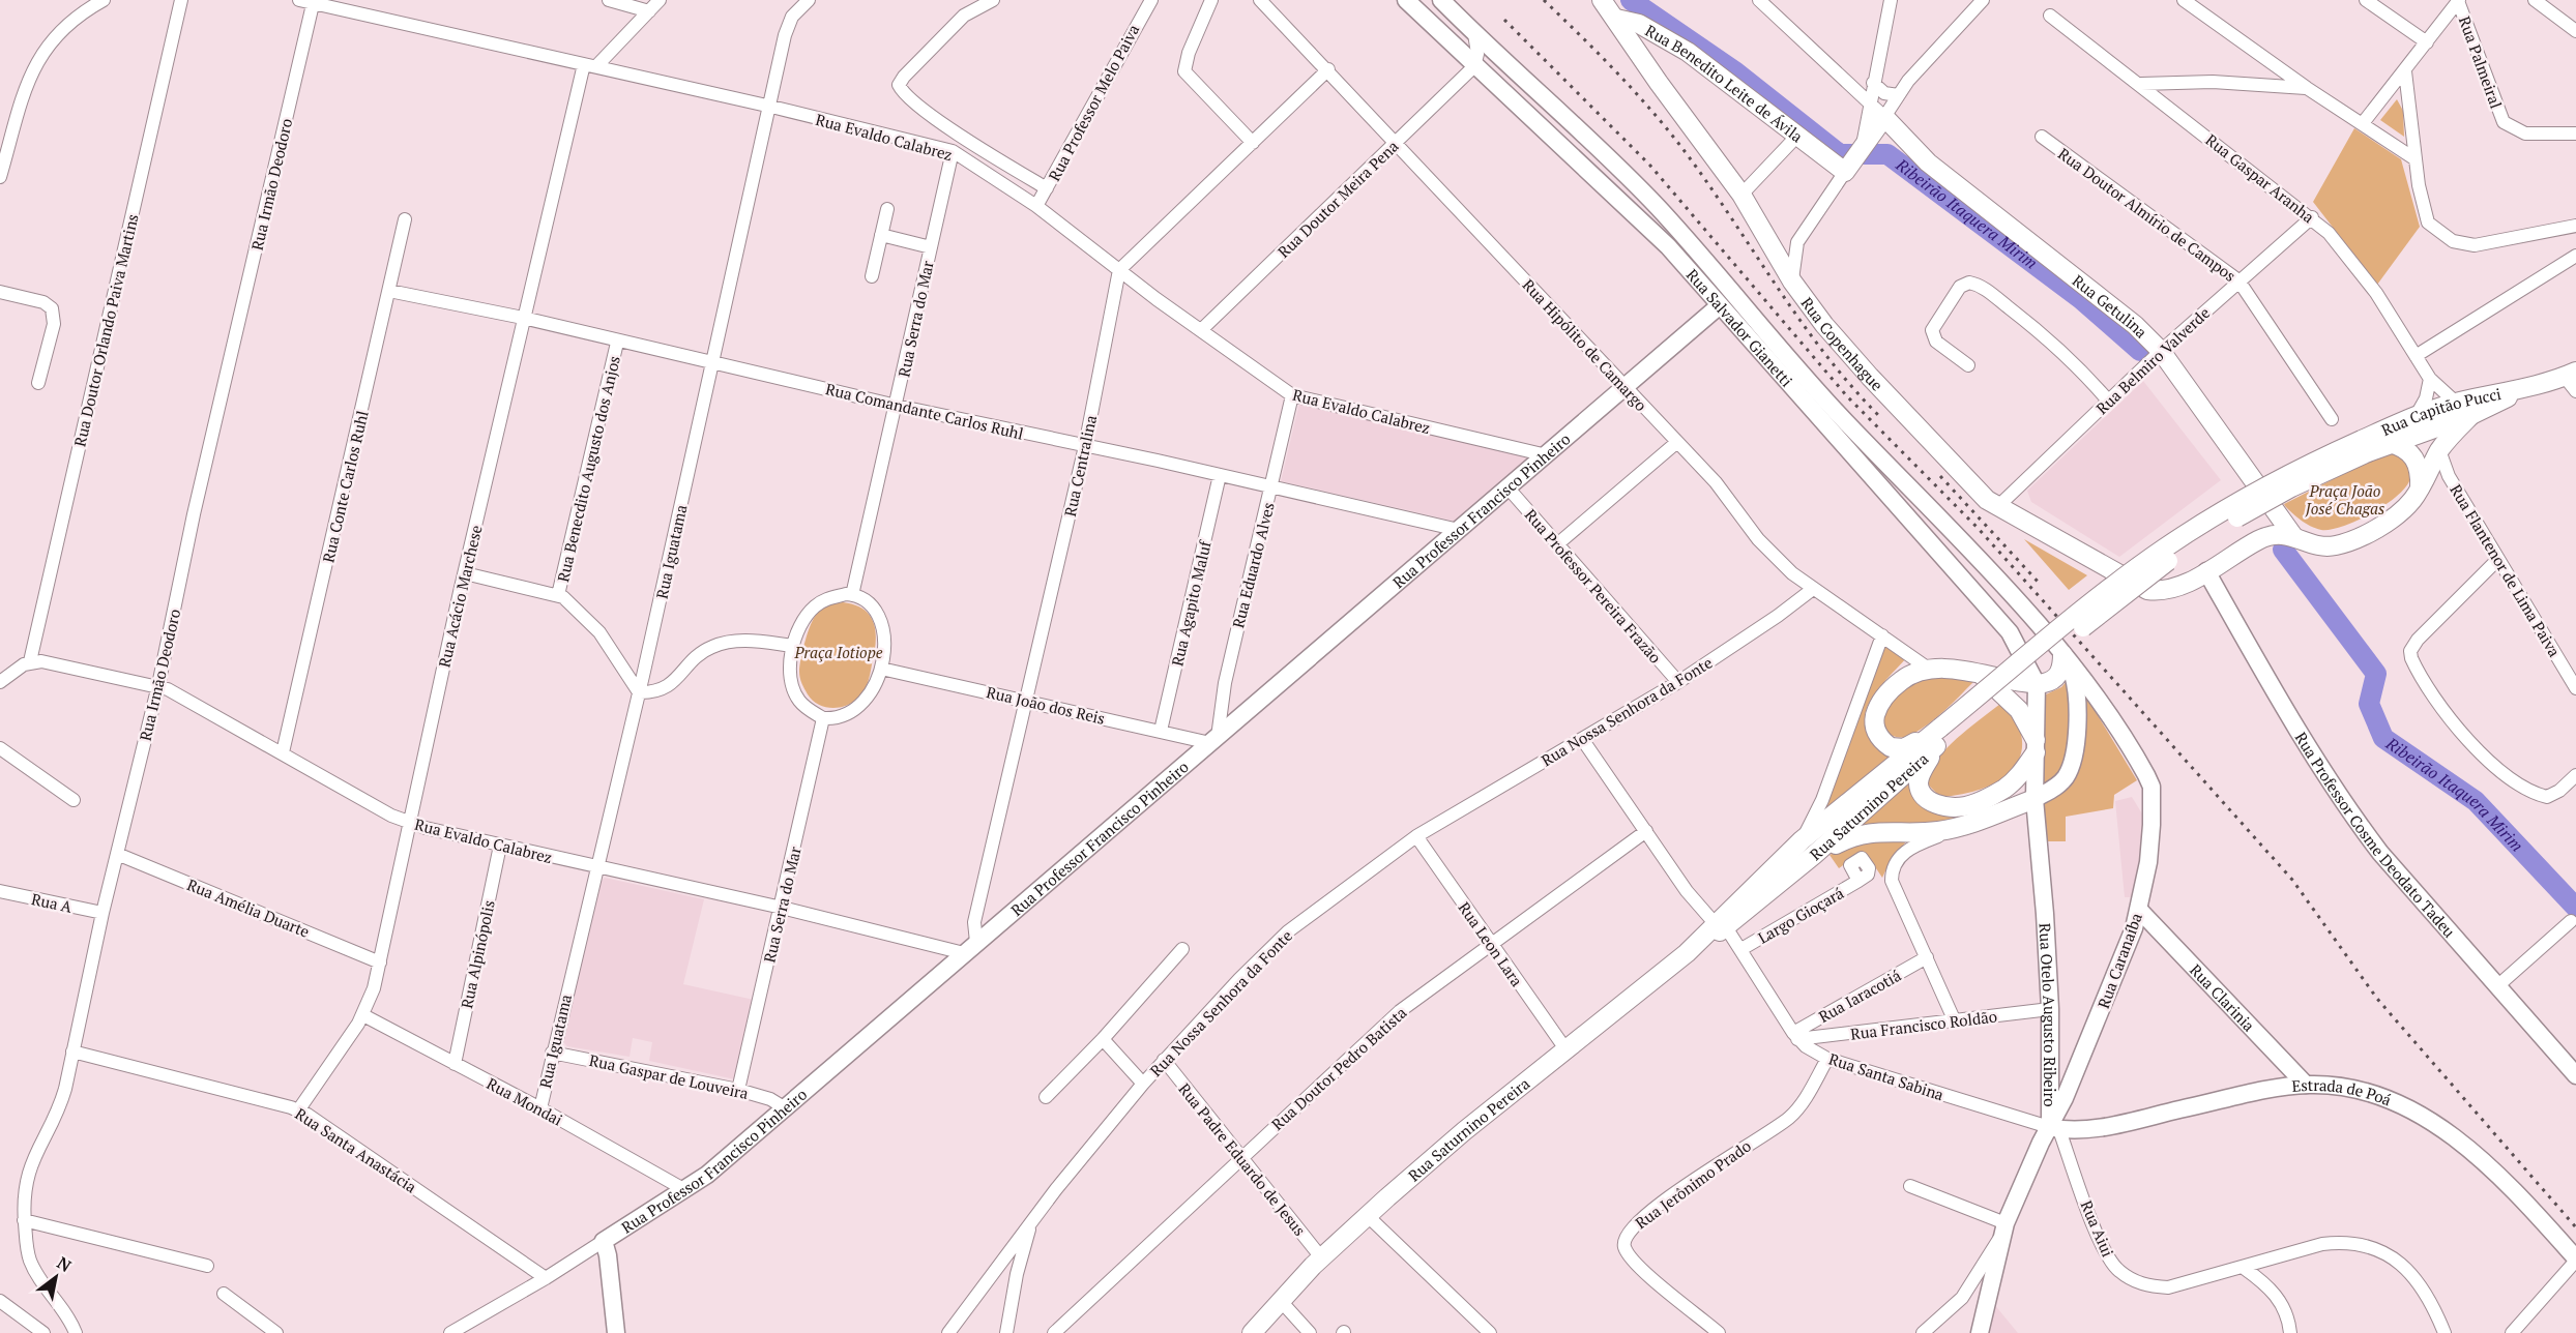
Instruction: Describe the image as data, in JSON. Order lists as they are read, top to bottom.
{
  "streets": {
    "main road": [
      "Rua Benedito Leite de Ávila",
      "Rua Getulina",
      "Rua Salvador Gianetti",
      "Rua Copenhague",
      "Rua Capitão Pucci",
      "Rua Professor Francisco Pinheiro",
      "Rua Saturnino Pereira",
      "Rua Professor Cosme Deodato Tadeu",
      "Rua Caranaíba",
      "Rua Clarinia",
      "Rua Otelo Augusto Ribeiro",
      "Estrada de Poá"
    ],
    "street": [
      "Rua Palmeiral",
      "Rua Professor Melo Paiva",
      "Rua Evaldo Calabrez",
      "Rua Gaspar Aranha",
      "Rua Irmão Deodoro",
      "Rua Doutor Meira Pena",
      "Rua Doutor Almírio de Campos",
      "Rua Serra do Mar",
      "Rua Doutor Orlando Paiva Martins",
      "Rua Hipólito de Camargo",
      "Rua Belmiro Valverde",
      "Rua Comandante Carlos Ruhl",
      "Rua Centralina",
      "Rua Benecdito Augusto dos Anjos",
      "Rua Conte Carlos Ruhl",
      "Rua Iguatama",
      "Rua Eduardo Alves",
      "Rua Flantenor de Lima Paiva",
      "Rua Professor Pereira Frazão",
      "Rua Acácio Marchese",
      "Rua Agapito Maluf",
      "Rua João dos Reis",
      "Rua Nossa Senhora da Fonte",
      "Rua A",
      "Rua Amélia Duarte",
      "Largo Gioçará",
      "Rua Leon Lara",
      "Rua Alpinópolis",
      "Rua Iaracotiá",
      "Rua Francisco Roldão",
      "Rua Doutor Pedro Batista",
      "Rua Gaspar de Louveira",
      "Rua Santa Sabina",
      "Rua Mondai",
      "Rua Santa Anastácia",
      "Rua Padre Eduardo de Jesus",
      "Rua Jerônimo Prado",
      "Rua Aiui"
    ]
  },
  "crossings": [
    ["Rua Benedito Leite de Ávila", "Rua Copenhague"],
    ["Rua Professor Melo Paiva", "Rua Evaldo Calabrez"],
    ["Rua Evaldo Calabrez", "Rua Irmão Deodoro"],
    ["Rua Evaldo Calabrez", "Rua Doutor Meira Pena"],
    ["Rua Evaldo Calabrez", "Rua Serra do Mar"],
    ["Rua Evaldo Calabrez", "Rua Doutor Orlando Paiva Martins"],
    ["Rua Evaldo Calabrez", "Rua Centralina"],
    ["Rua Evaldo Calabrez", "Rua Conte Carlos Ruhl"],
    ["Rua Evaldo Calabrez", "Rua Professor Francisco Pinheiro"],
    ["Rua Evaldo Calabrez", "Rua Iguatama"],
    ["Rua Evaldo Calabrez", "Rua Eduardo Alves"],
    ["Rua Evaldo Calabrez", "Rua Acácio Marchese"],
    ["Rua Evaldo Calabrez", "Rua Alpinópolis"],
    ["Rua Gaspar Aranha", "Rua Belmiro Valverde"],
    ["Rua Gaspar Aranha", "Rua Capitão Pucci"],
    ["Rua Irmão Deodoro", "Rua A"],
    ["Rua Irmão Deodoro", "Rua Amélia Duarte"],
    ["Rua Irmão Deodoro", "Rua Santa Anastácia"],
    ["Rua Doutor Meira Pena", "Rua Salvador Gianetti"],
    ["Rua Doutor Meira Pena", "Rua Hipólito de Camargo"],
    ["Rua Doutor Almírio de Campos", "Rua Belmiro Valverde"],
    ["Rua Getulina", "Rua Belmiro Valverde"],
    ["Rua Serra do Mar", "Rua Comandante Carlos Ruhl"],
    ["Rua Serra do Mar", "Rua João dos Reis"],
    ["Rua Serra do Mar", "Rua Gaspar de Louveira"],
    ["Rua Salvador Gianetti", "Rua Professor Francisco Pinheiro"],
    ["Rua Salvador Gianetti", "Rua Caranaíba"],
    ["Rua Salvador Gianetti", "Rua Otelo Augusto Ribeiro"],
    ["Rua Copenhague", "Rua Belmiro Valverde"],
    ["Rua Copenhague", "Rua Professor Cosme Deodato Tadeu"],
    ["Rua Hipólito de Camargo", "Rua Professor Francisco Pinheiro"],
    ["Rua Hipólito de Camargo", "Rua Nossa Senhora da Fonte"],
    ["Rua Hipólito de Camargo", "Rua Saturnino Pereira"],
    ["Rua Comandante Carlos Ruhl", "Rua Centralina"],
    ["Rua Comandante Carlos Ruhl", "Rua Benecdito Augusto dos Anjos"],
    ["Rua Comandante Carlos Ruhl", "Rua Conte Carlos Ruhl"],
    ["Rua Comandante Carlos Ruhl", "Rua Professor Francisco Pinheiro"],
    ["Rua Comandante Carlos Ruhl", "Rua Iguatama"],
    ["Rua Comandante Carlos Ruhl", "Rua Eduardo Alves"],
    ["Rua Comandante Carlos Ruhl", "Rua Acácio Marchese"],
    ["Rua Comandante Carlos Ruhl", "Rua Agapito Maluf"],
    ["Rua Centralina", "Rua Professor Francisco Pinheiro"],
    ["Rua Centralina", "Rua João dos Reis"],
    ["Rua Professor Francisco Pinheiro", "Rua Eduardo Alves"],
    ["Rua Professor Francisco Pinheiro", "Rua Professor Pereira Frazão"],
    ["Rua Professor Francisco Pinheiro", "Rua João dos Reis"],
    ["Rua Professor Francisco Pinheiro", "Rua Gaspar de Louveira"],
    ["Rua Professor Francisco Pinheiro", "Rua Mondai"],
    ["Rua Professor Francisco Pinheiro", "Rua Santa Anastácia"],
    ["Rua Iguatama", "Rua Gaspar de Louveira"],
    ["Rua Iguatama", "Rua Mondai"],
    ["Rua Eduardo Alves", "Rua João dos Reis"],
    ["Rua Professor Pereira Frazão", "Rua Nossa Senhora da Fonte"],
    ["Rua Acácio Marchese", "Rua Amélia Duarte"],
    ["Rua Acácio Marchese", "Rua Mondai"],
    ["Rua Acácio Marchese", "Rua Santa Anastácia"],
    ["Rua Agapito Maluf", "Rua João dos Reis"],
    ["Rua Nossa Senhora da Fonte", "Rua Leon Lara"],
    ["Rua Nossa Senhora da Fonte", "Rua Santa Sabina"],
    ["Rua Nossa Senhora da Fonte", "Rua Padre Eduardo de Jesus"],
    ["Rua Saturnino Pereira", "Rua Leon Lara"],
    ["Rua Saturnino Pereira", "Rua Santa Sabina"],
    ["Rua Saturnino Pereira", "Rua Padre Eduardo de Jesus"],
    ["Largo Gioçará", "Rua Santa Sabina"],
    ["Rua Leon Lara", "Rua Doutor Pedro Batista"],
    ["Rua Alpinópolis", "Rua Mondai"],
    ["Rua Caranaíba", "Rua Clarinia"],
    ["Rua Caranaíba", "Rua Otelo Augusto Ribeiro"],
    ["Rua Caranaíba", "Rua Santa Sabina"],
    ["Rua Caranaíba", "Estrada de Poá"],
    ["Rua Caranaíba", "Rua Aiui"],
    ["Rua Iaracotiá", "Rua Francisco Roldão"],
    ["Rua Iaracotiá", "Rua Santa Sabina"],
    ["Rua Clarinia", "Estrada de Poá"],
    ["Rua Otelo Augusto Ribeiro", "Rua Francisco Roldão"],
    ["Rua Otelo Augusto Ribeiro", "Rua Santa Sabina"],
    ["Rua Otelo Augusto Ribeiro", "Estrada de Poá"],
    ["Rua Otelo Augusto Ribeiro", "Rua Aiui"],
    ["Rua Francisco Roldão", "Rua Santa Sabina"],
    ["Rua Doutor Pedro Batista", "Rua Santa Sabina"],
    ["Rua Doutor Pedro Batista", "Rua Padre Eduardo de Jesus"],
    ["Rua Santa Sabina", "Estrada de Poá"],
    ["Rua Santa Sabina", "Rua Jerônimo Prado"],
    ["Rua Santa Sabina", "Rua Aiui"],
    ["Estrada de Poá", "Rua Aiui"]
  ],
  "water": ["Ribeirão Itaquera Mirim"],
  "parks": ["Praça João José Chagas", "Praça Iotiope"],
  "north": "top right"
}
